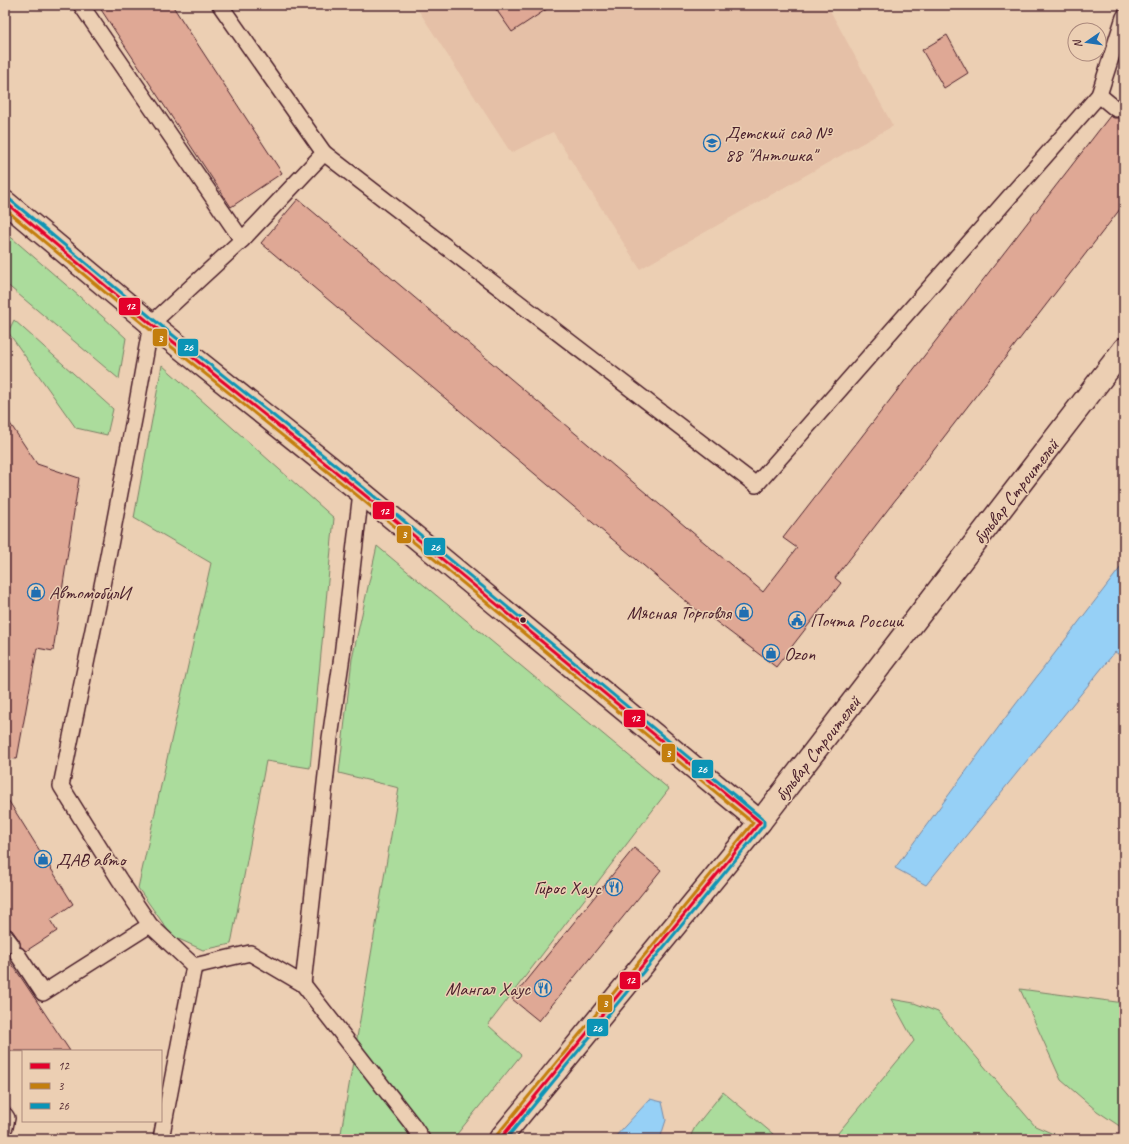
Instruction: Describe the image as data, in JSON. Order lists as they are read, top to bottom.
{
  "streets": {
    "street": ["бульвар Строителей"]
  },
  "places": {
    "school or university": ["Детский сад № 88 \"Антошка\""],
    "shop": [
      "АвтомобилИ",
      "Мясная Торговля",
      "Ozon",
      "ДАВ авто"
    ],
    "public building": ["Почта России"],
    "restaurant": ["Гирос Хаус", "Мангал Хаус"]
  },
  "lines": ["transit line 26", "transit line 12", "transit line 3"],
  "legend": ["12", "3", "26"],
  "north": "left"
}
